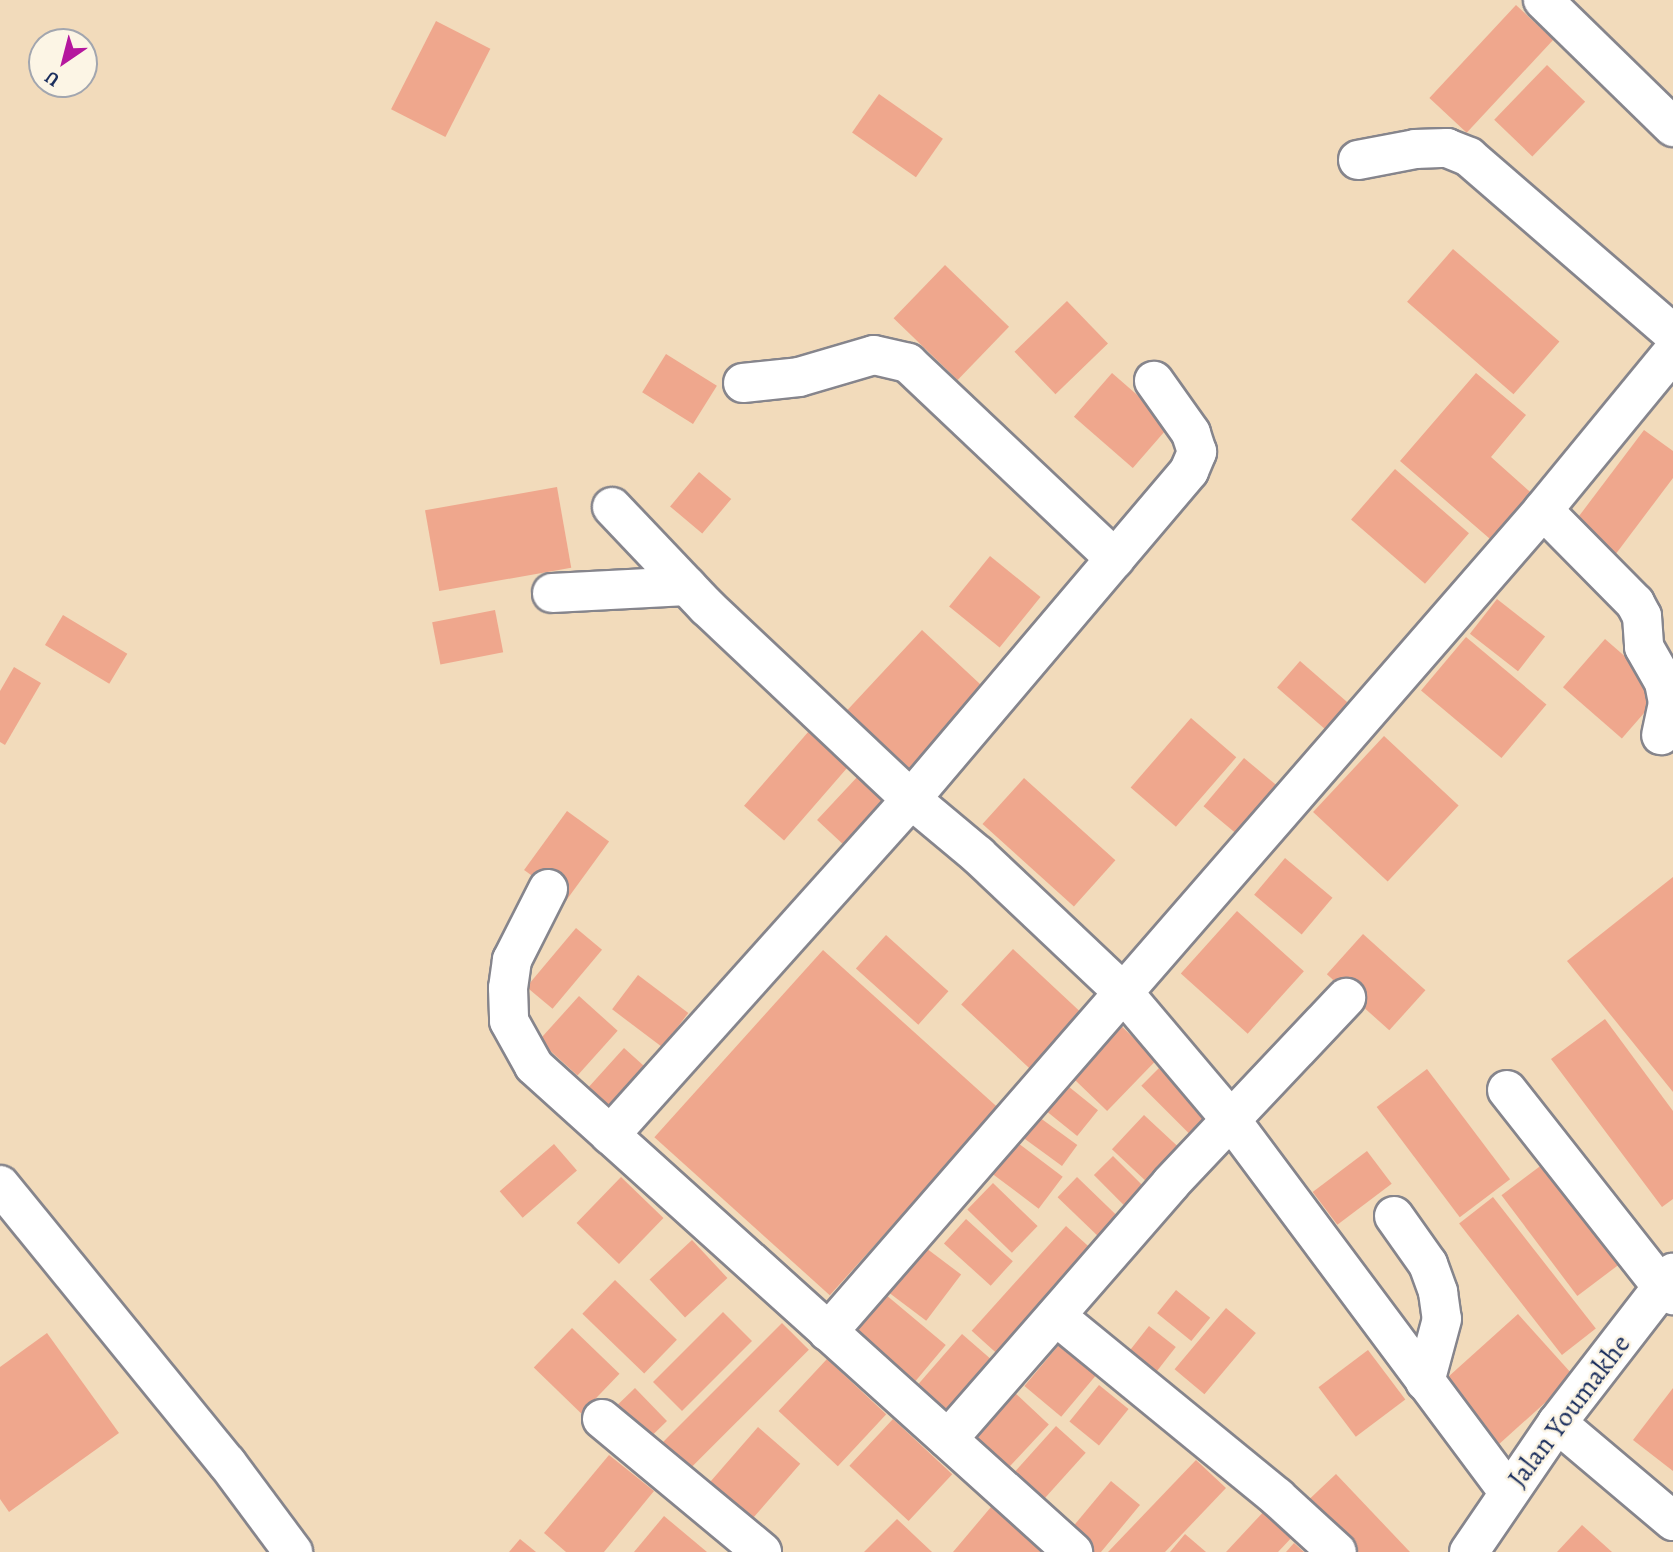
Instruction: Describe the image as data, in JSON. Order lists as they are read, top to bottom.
{
  "streets": {
    "street": ["Jalan Youmakhe"]
  },
  "north": "bottom left"
}
